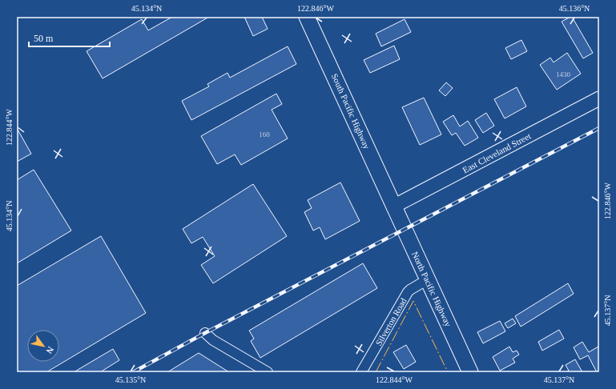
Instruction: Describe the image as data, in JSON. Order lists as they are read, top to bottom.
{
  "streets": {
    "main road": ["South Pacific Highway", "North Pacific Highway"],
    "street": ["East Cleveland Street", "Silverton Road"]
  },
  "crossings": [
    ["South Pacific Highway", "East Cleveland Street"],
    ["South Pacific Highway", "North Pacific Highway"],
    ["East Cleveland Street", "North Pacific Highway"],
    ["North Pacific Highway", "Silverton Road"]
  ],
  "house_numbers": ["1430", "160"],
  "scale_bar": "50 m",
  "north": "bottom right",
  "coordinates": [
    "45.134°N",
    "122.846°W",
    "45.136°N",
    "122.844°W",
    "45.137°N",
    "45.135°N"
  ]
}
